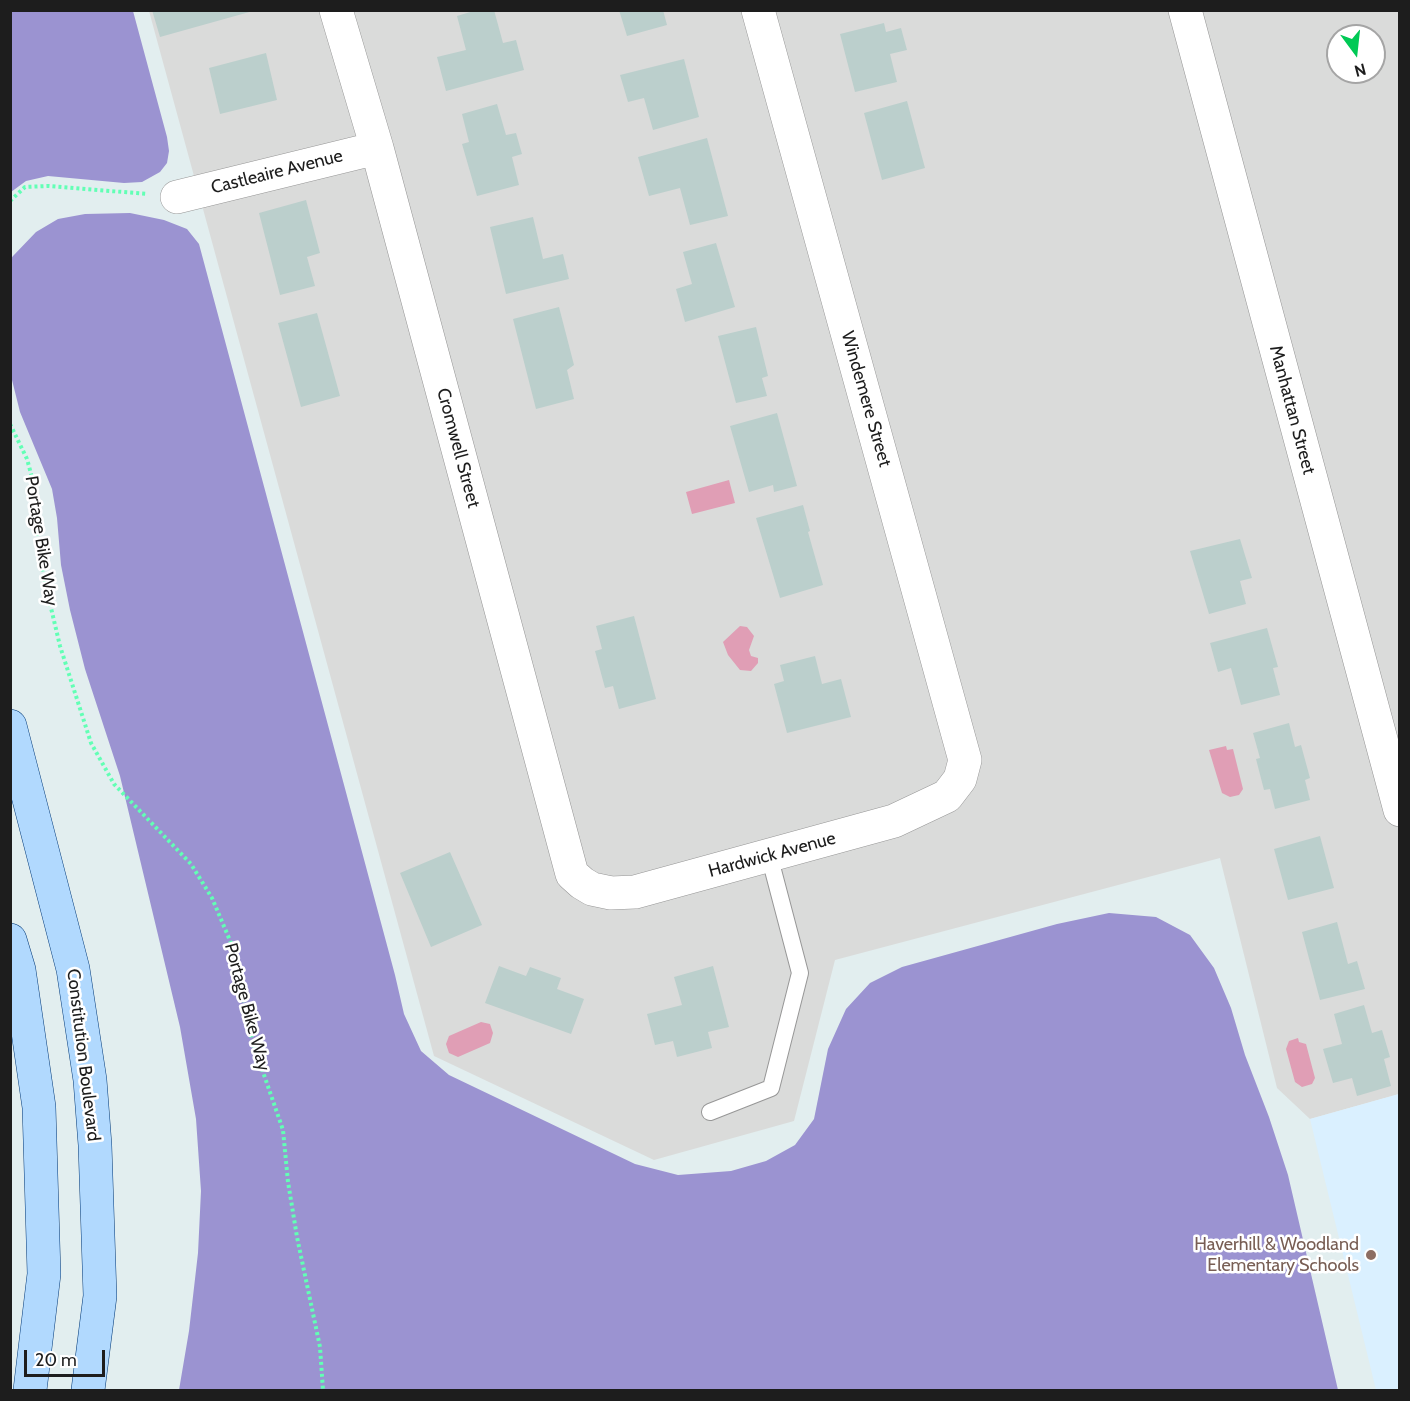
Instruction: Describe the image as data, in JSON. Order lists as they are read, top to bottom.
{
  "streets": {
    "street": [
      "Castleaire Avenue",
      "Windemere Street",
      "Manhattan Street",
      "Cromwell Street",
      "Hardwick Avenue",
      "Constitution Boulevard"
    ],
    "path": ["Portage Bike Way"]
  },
  "crossings": [
    ["Castleaire Avenue", "Cromwell Street"],
    ["Windemere Street", "Hardwick Avenue"],
    ["Cromwell Street", "Hardwick Avenue"]
  ],
  "places": ["Haverhill & Woodland Elementary Schools"],
  "scale_bar": "20 m",
  "north": "bottom"
}
